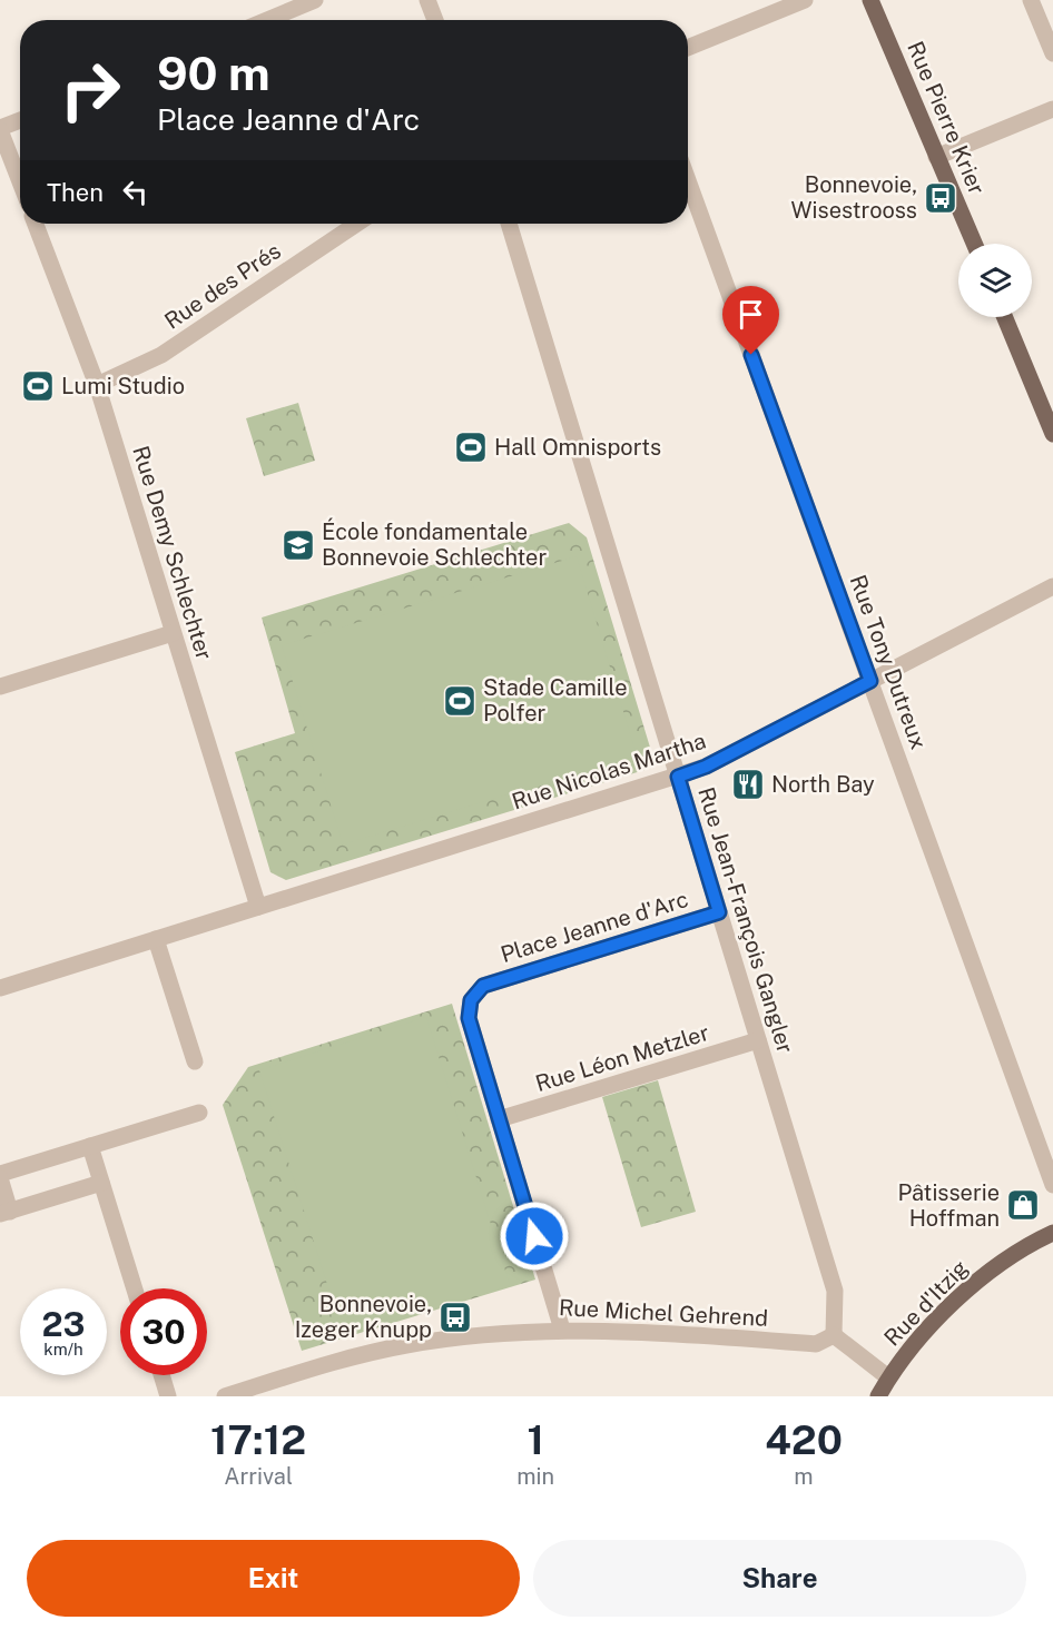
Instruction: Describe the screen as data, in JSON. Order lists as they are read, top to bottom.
{
  "streets": {
    "main road": ["Rue Pierre Krier", "Rue d'Itzig"],
    "street": [
      "Rue des Prés",
      "Rue Demy Schlechter",
      "Rue Tony Dutreux",
      "Rue Nicolas Martha",
      "Rue Jean-François Gangler",
      "Place Jeanne d'Arc",
      "Rue Léon Metzler",
      "Rue Michel Gehrend"
    ]
  },
  "crossings": [
    ["Rue des Prés", "Rue Demy Schlechter"],
    ["Rue Demy Schlechter", "Rue Nicolas Martha"],
    ["Rue Tony Dutreux", "Rue Nicolas Martha"],
    ["Rue Nicolas Martha", "Rue Jean-François Gangler"],
    ["Rue Jean-François Gangler", "Place Jeanne d'Arc"],
    ["Rue Jean-François Gangler", "Rue Léon Metzler"],
    ["Rue Jean-François Gangler", "Rue Michel Gehrend"],
    ["Place Jeanne d'Arc", "Rue Léon Metzler"]
  ],
  "places": {
    "bus stop": ["Bonnevoie, Wisestrooss", "Bonnevoie, Izeger Knupp"],
    "sports": ["Lumi Studio", "Hall Omnisports", "Stade Camille Polfer"],
    "school or university": ["École fondamentale Bonnevoie Schlechter"],
    "restaurant": ["North Bay"],
    "shop": ["Pâtisserie Hoffman"]
  },
  "page": {
    "turn": ["90 m", "Place Jeanne d'Arc"],
    "then": "Then",
    "speed": "23 km/h",
    "limit": "30",
    "eta": [
      "17:12",
      "Arrival",
      "1",
      "min",
      "420",
      "m"
    ],
    "buttons": ["Exit", "Share"]
  }
}
